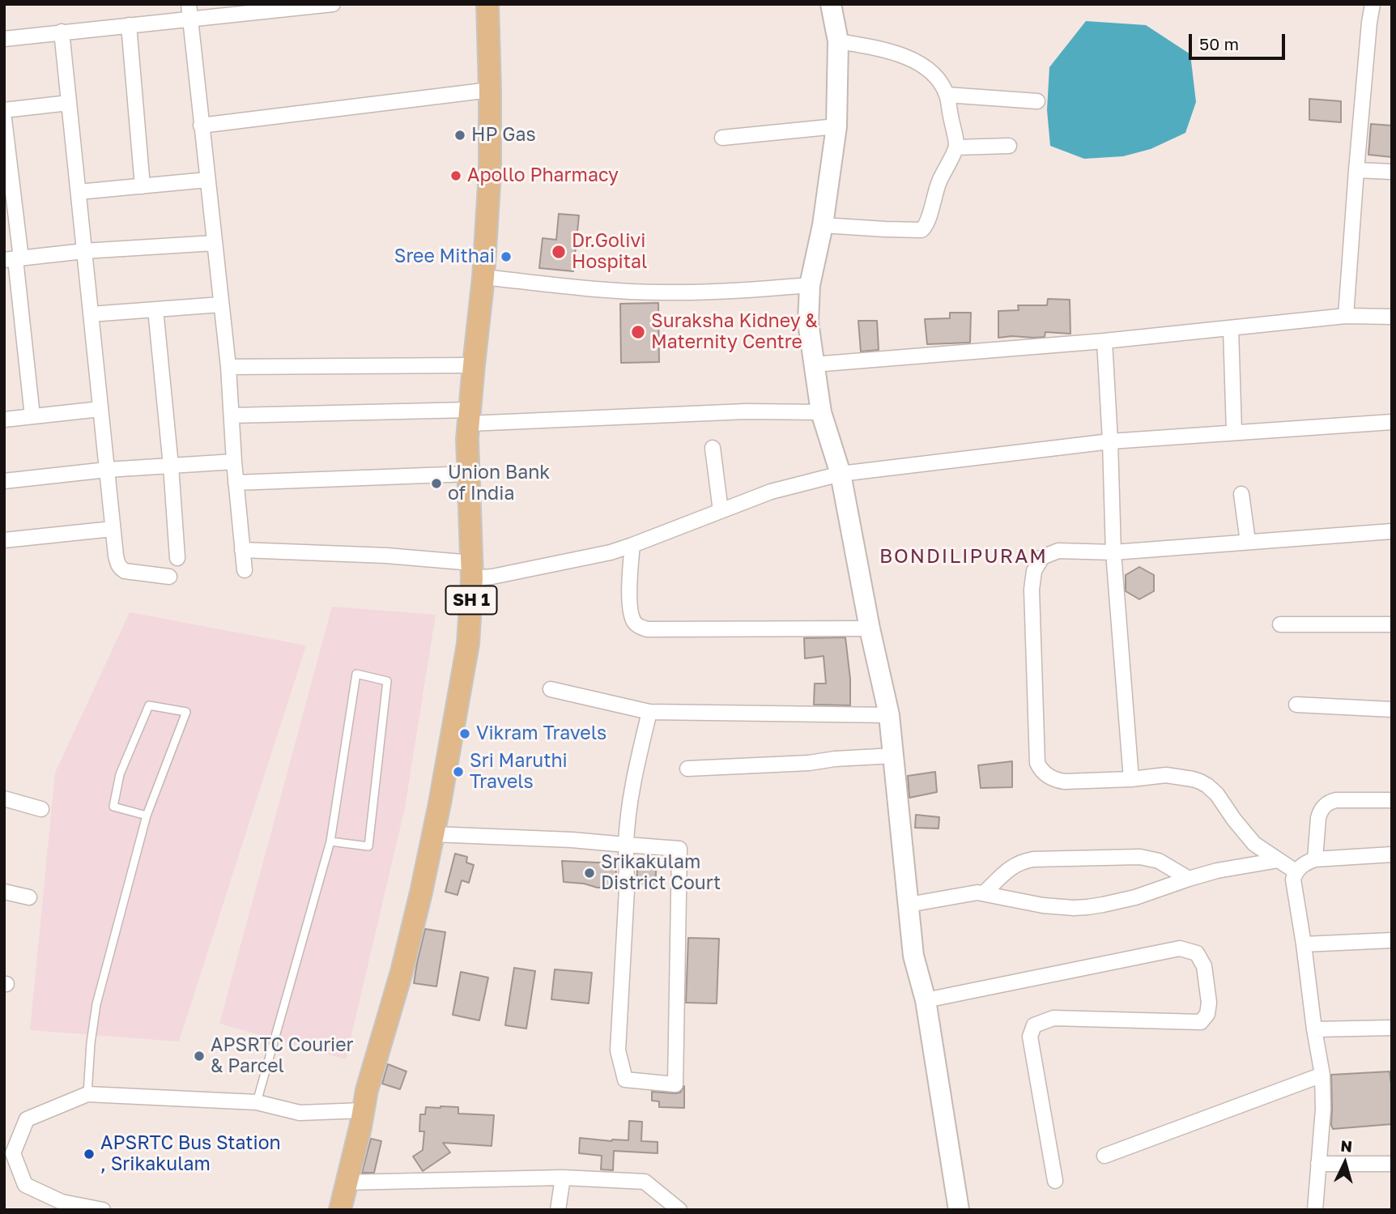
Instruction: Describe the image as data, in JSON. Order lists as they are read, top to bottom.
{
  "streets": {
    "main road": ["SH 1"]
  },
  "districts": ["BONDILIPURAM"],
  "places": [
    "HP Gas",
    "Apollo Pharmacy",
    "Dr.Golivi Hospital",
    "Sree Mithai",
    "Suraksha Kidney & Maternity Centre",
    "Union Bank of India",
    "Vikram Travels",
    "Sri Maruthi Travels",
    "Srikakulam District Court",
    "APSRTC Courier & Parcel",
    "APSRTC Bus Station , Srikakulam"
  ],
  "scale_bar": "50 m",
  "north": "top"
}
